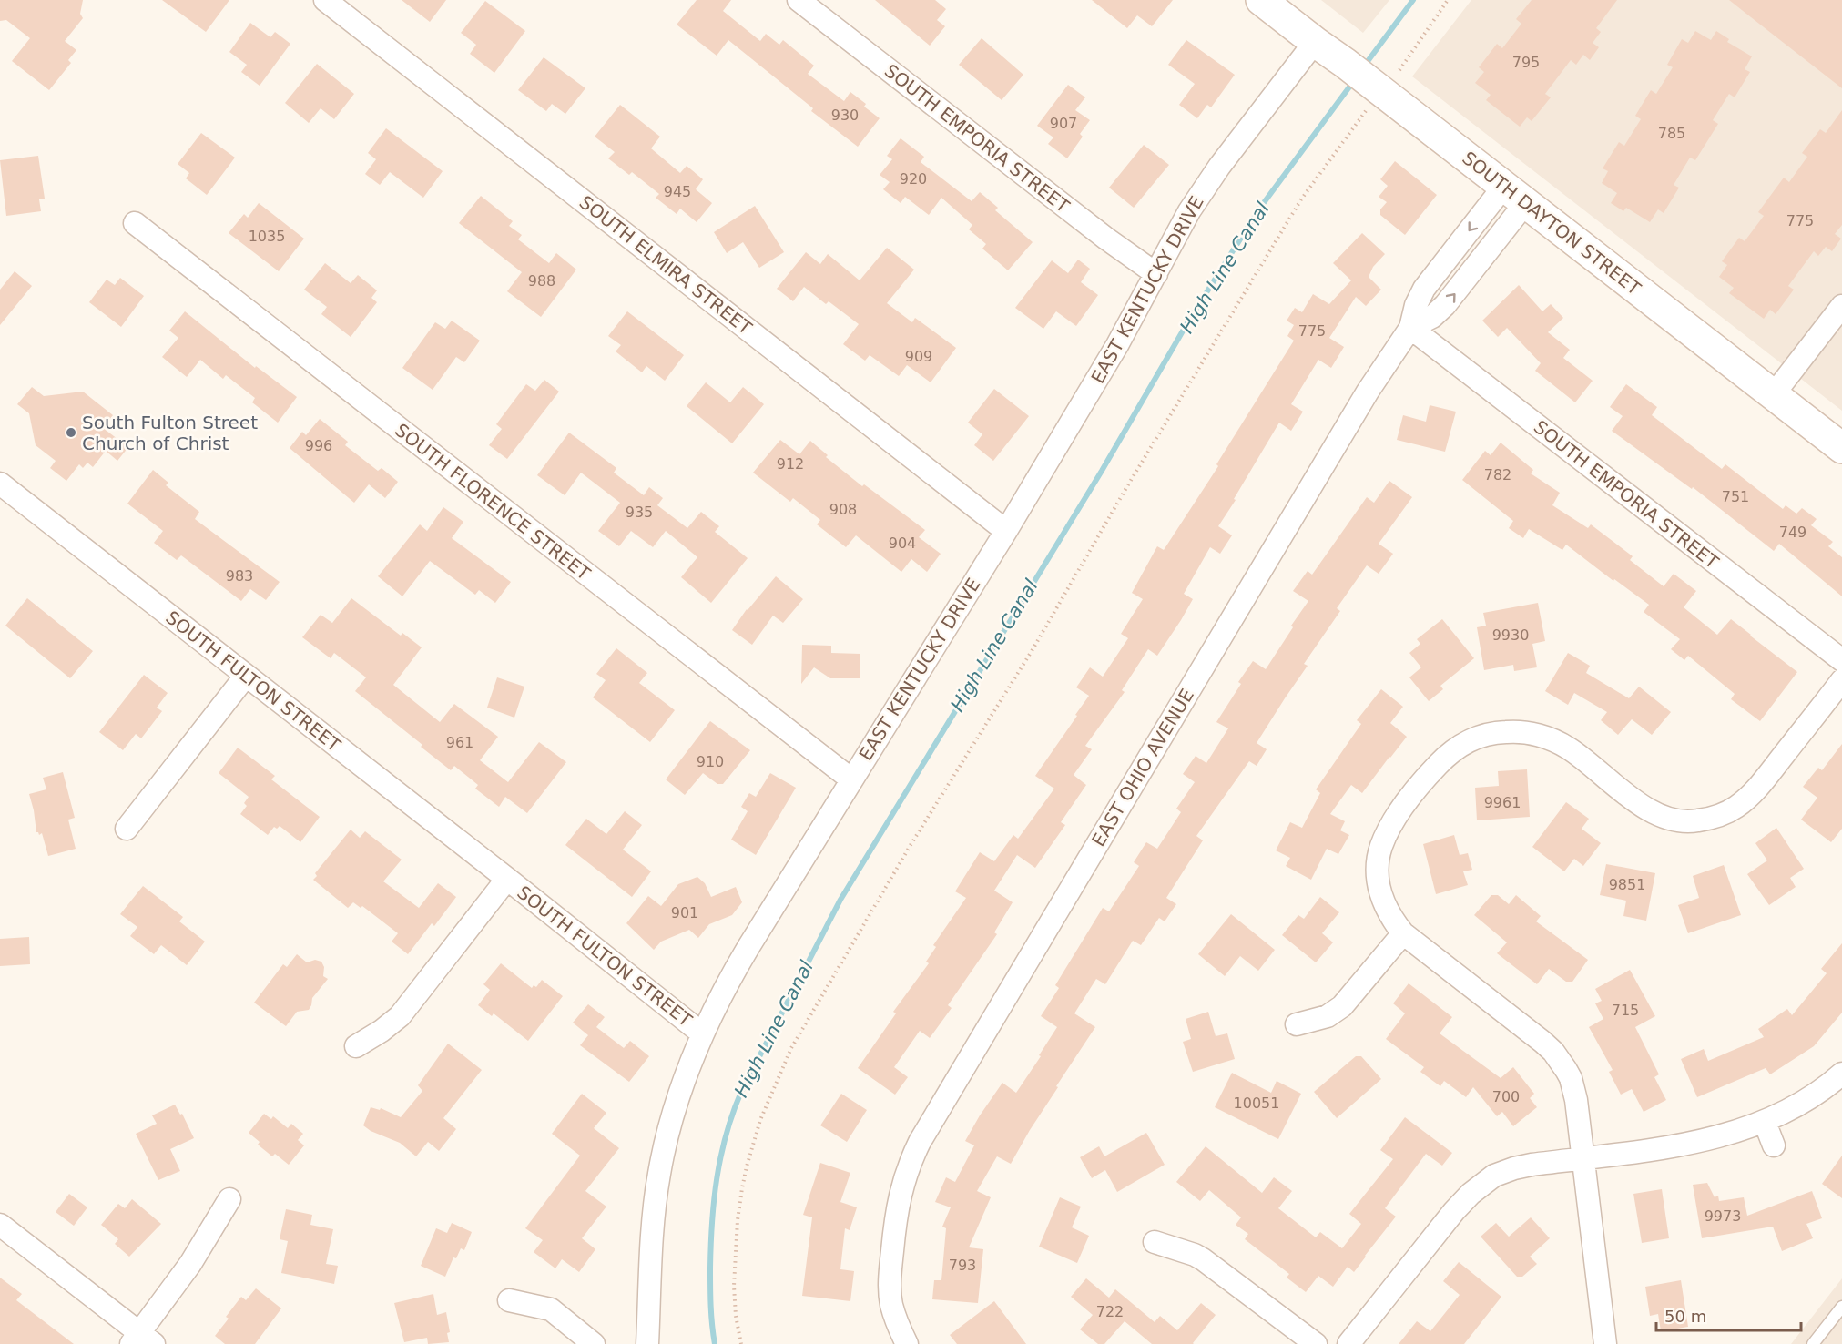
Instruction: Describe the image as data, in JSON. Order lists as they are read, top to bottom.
{
  "streets": {
    "street": [
      "SOUTH EMPORIA STREET",
      "SOUTH DAYTON STREET",
      "SOUTH ELMIRA STREET",
      "EAST KENTUCKY DRIVE",
      "SOUTH FLORENCE STREET",
      "SOUTH FULTON STREET",
      "EAST OHIO AVENUE"
    ]
  },
  "crossings": [
    ["SOUTH EMPORIA STREET", "EAST KENTUCKY DRIVE"],
    ["SOUTH EMPORIA STREET", "EAST OHIO AVENUE"],
    ["SOUTH DAYTON STREET", "EAST KENTUCKY DRIVE"],
    ["SOUTH DAYTON STREET", "EAST OHIO AVENUE"],
    ["SOUTH ELMIRA STREET", "EAST KENTUCKY DRIVE"],
    ["EAST KENTUCKY DRIVE", "SOUTH FLORENCE STREET"],
    ["EAST KENTUCKY DRIVE", "SOUTH FULTON STREET"]
  ],
  "water": ["High Line Canal"],
  "places": ["South Fulton Street Church of Christ"],
  "house_numbers": [
    "795",
    "930",
    "907",
    "785",
    "920",
    "945",
    "775",
    "1035",
    "988",
    "775",
    "909",
    "996",
    "912",
    "782",
    "751",
    "908",
    "935",
    "749",
    "904",
    "983",
    "9930",
    "961",
    "910",
    "9961",
    "9851",
    "901",
    "715",
    "700",
    "10051",
    "9973",
    "793",
    "722"
  ],
  "scale_bar": "50 m"
}
